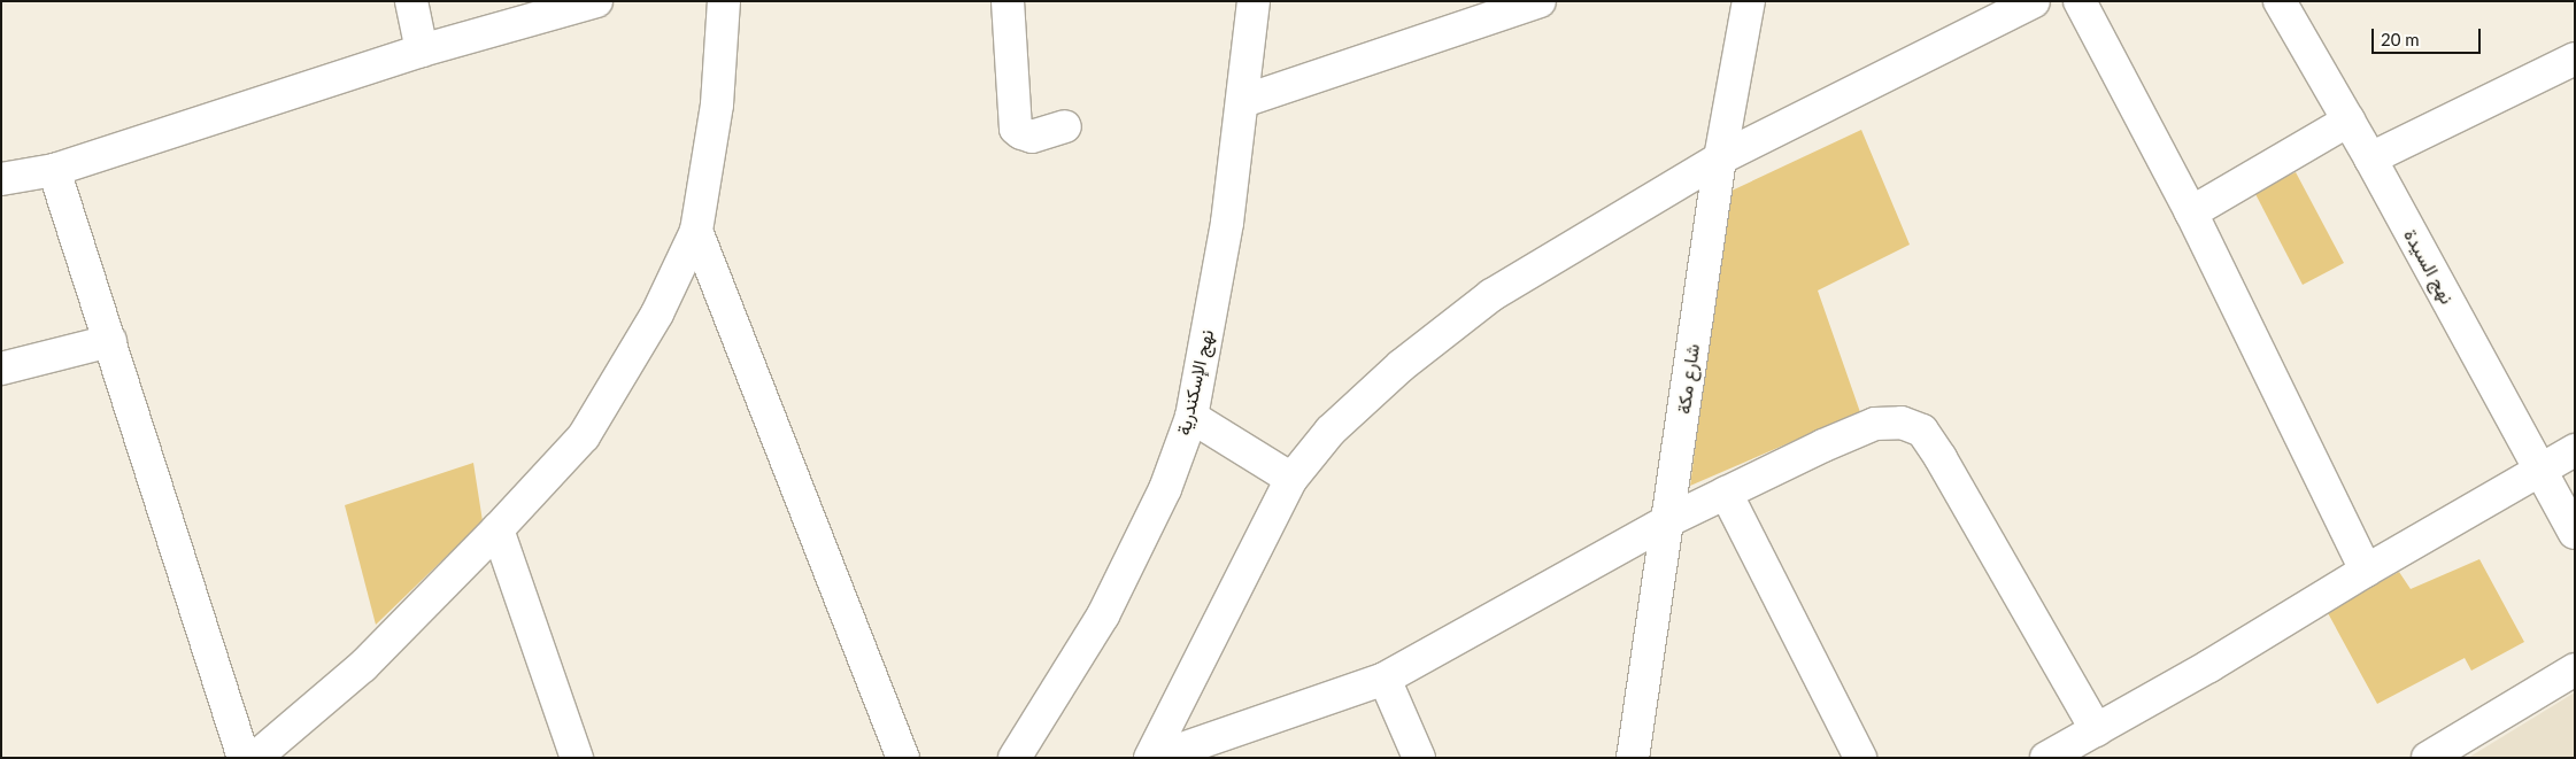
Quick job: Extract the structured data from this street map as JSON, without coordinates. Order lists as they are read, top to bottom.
{
  "streets": {
    "street": ["نهج السيدة", "شارع مكة", "نهج الإسكندرية"]
  },
  "scale_bar": "20 m"
}
